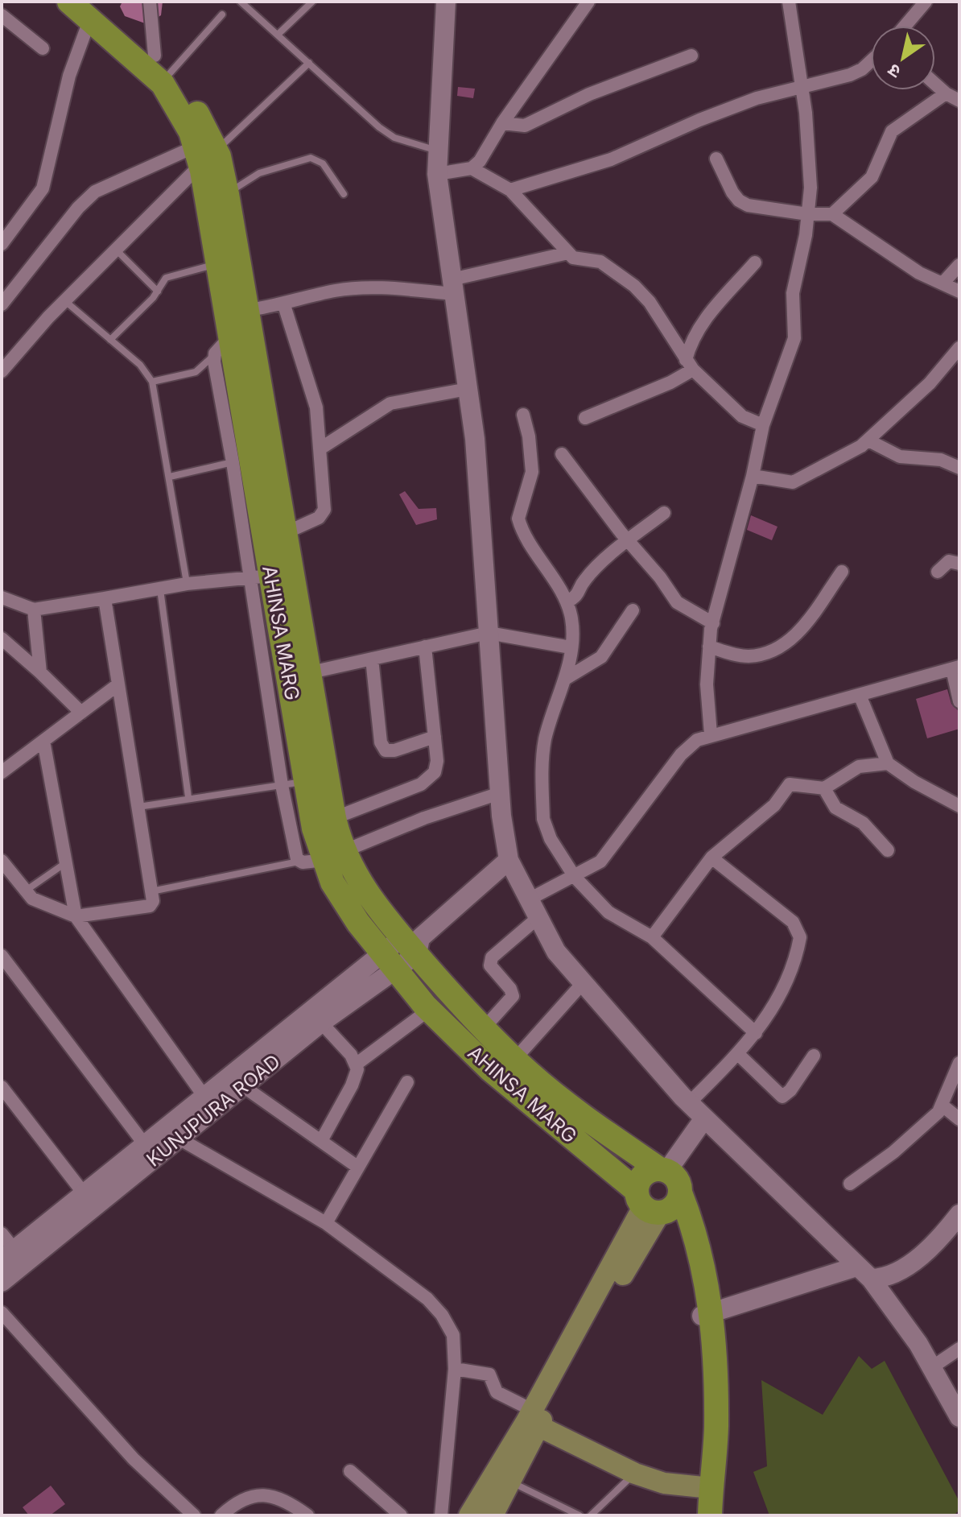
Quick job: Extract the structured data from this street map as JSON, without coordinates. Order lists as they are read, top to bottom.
{
  "streets": {
    "highway": ["AHINSA MARG"],
    "street": ["KUNJPURA ROAD"]
  },
  "crossings": [
    ["AHINSA MARG", "KUNJPURA ROAD"]
  ],
  "north": "bottom left"
}
